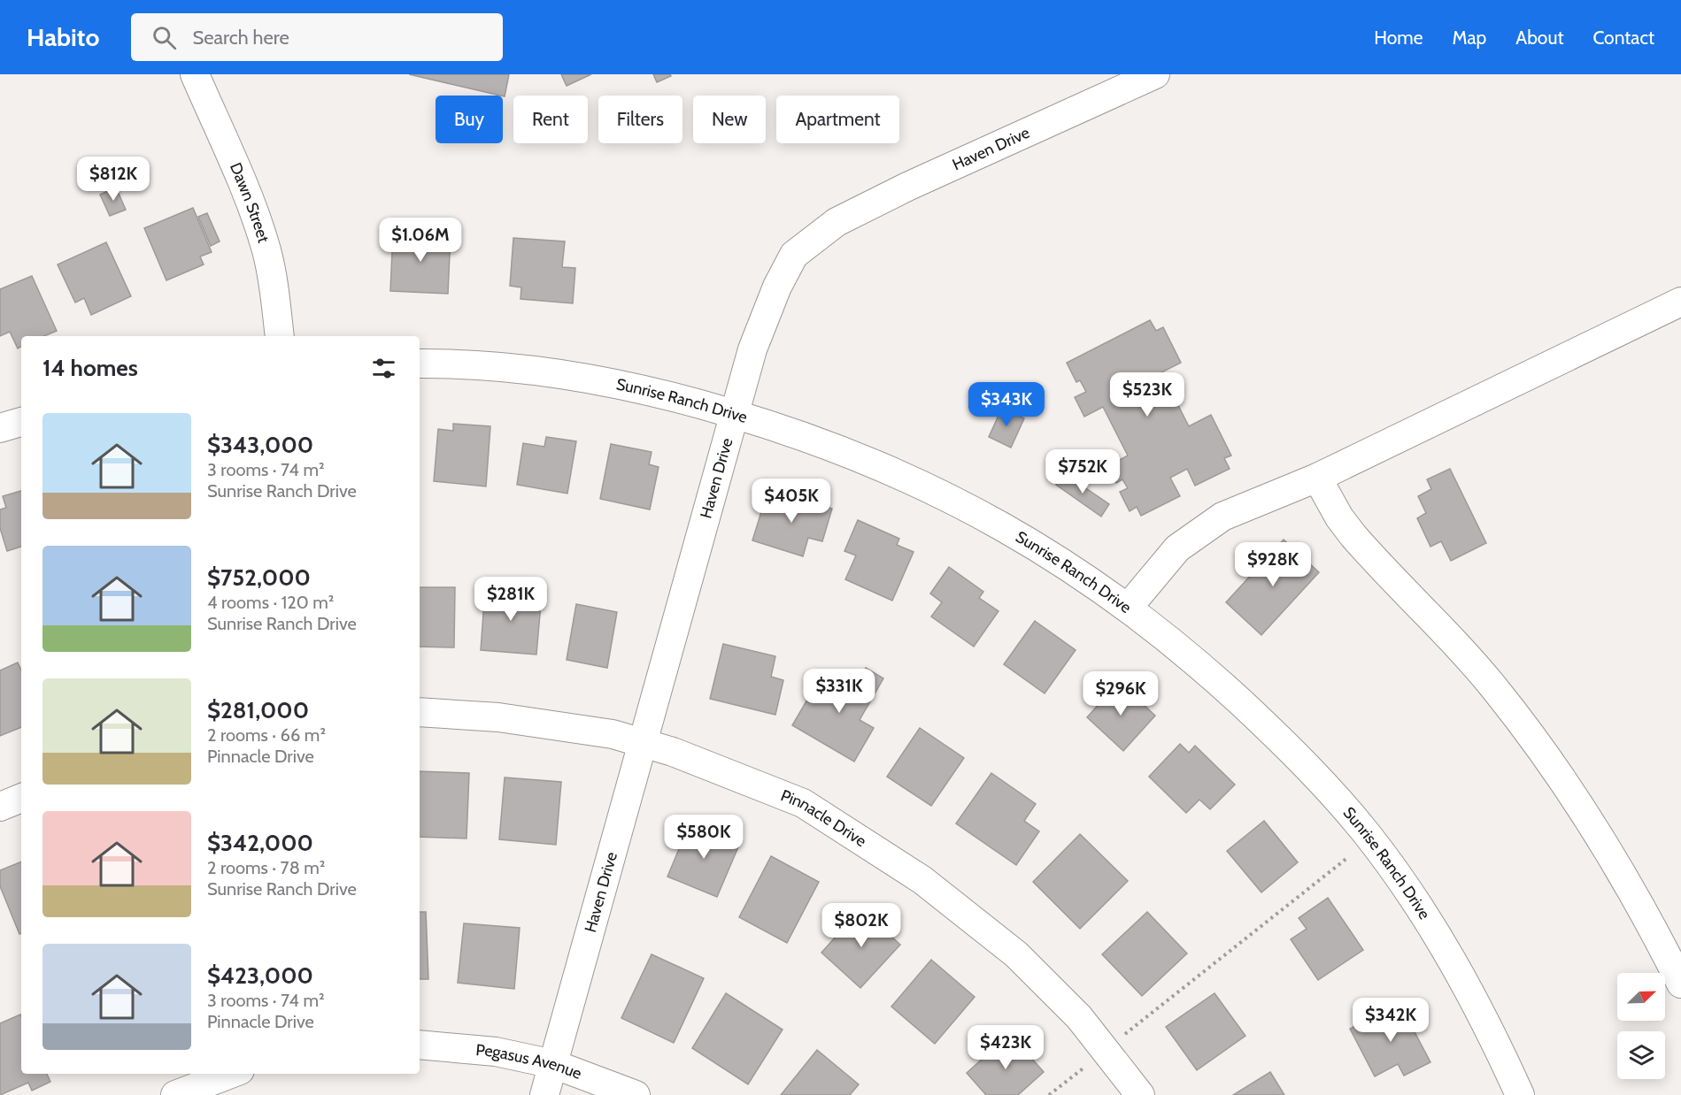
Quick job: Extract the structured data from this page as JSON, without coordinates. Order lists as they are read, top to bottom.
{
  "streets": {
    "street": [
      "Haven Drive",
      "Dawn Street",
      "Sunrise Ranch Drive",
      "Pinnacle Drive",
      "Pegasus Avenue"
    ]
  },
  "crossings": [
    ["Haven Drive", "Sunrise Ranch Drive"],
    ["Haven Drive", "Pinnacle Drive"],
    ["Haven Drive", "Pegasus Avenue"]
  ],
  "north": "top right",
  "page": {
    "header": "Habito",
    "search": "Search here",
    "nav": [
      "Home",
      "Map",
      "About",
      "Contact"
    ],
    "chip": [
      "Buy",
      "Rent",
      "Filters",
      "New",
      "Apartment"
    ],
    "price": [
      "$812K",
      "$1.06M",
      "$523K",
      "$343K",
      "$752K",
      "$405K",
      "$928K",
      "$281K",
      "$331K",
      "$296K",
      "$580K",
      "$802K",
      "$342K",
      "$423K"
    ],
    "heading": "14 homes",
    "list": [
      {
        "name": "$343,000",
        "note": "3 rooms · 74 m² · Sunrise Ranch Drive"
      },
      {
        "name": "$752,000",
        "note": "4 rooms · 120 m² · Sunrise Ranch Drive"
      },
      {
        "name": "$281,000",
        "note": "2 rooms · 66 m² · Pinnacle Drive"
      },
      {
        "name": "$342,000",
        "note": "2 rooms · 78 m² · Sunrise Ranch Drive"
      },
      {
        "name": "$423,000",
        "note": "3 rooms · 74 m² · Pinnacle Drive"
      }
    ]
  }
}
